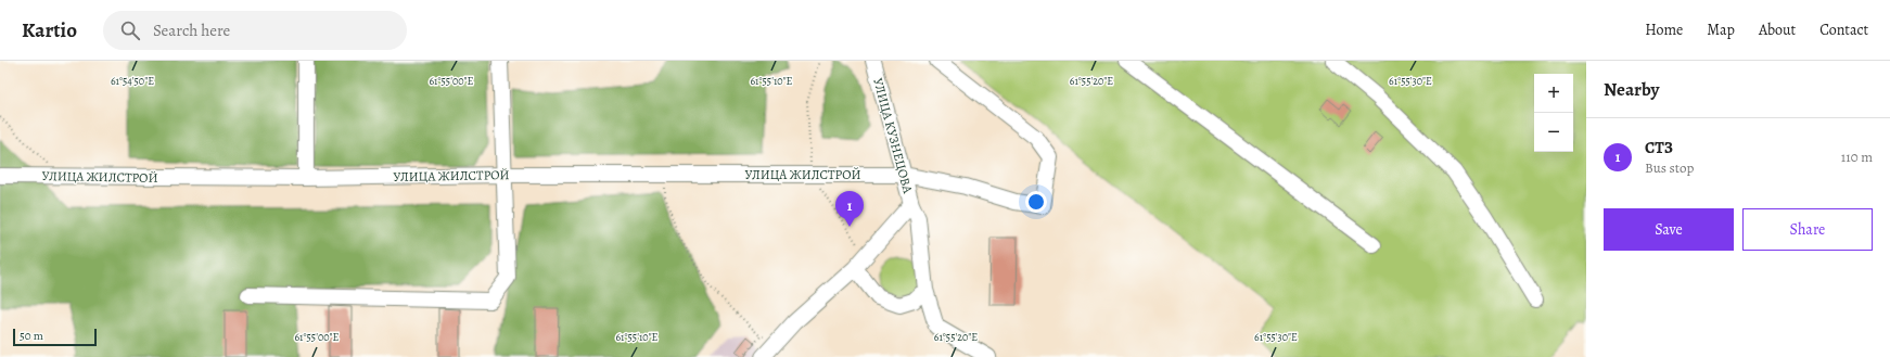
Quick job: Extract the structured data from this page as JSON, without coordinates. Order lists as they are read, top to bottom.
{
  "streets": {
    "street": ["УЛИЦА КУЗНЕЦОВА", "УЛИЦА ЖИЛСТРОЙ"]
  },
  "crossings": [
    ["УЛИЦА КУЗНЕЦОВА", "УЛИЦА ЖИЛСТРОЙ"]
  ],
  "scale_bar": "50 m",
  "page": {
    "header": "Kartio",
    "search": "Search here",
    "nav": [
      "Home",
      "Map",
      "About",
      "Contact"
    ],
    "heading": "Nearby",
    "map_buttons": ["+", "−"],
    "list": [
      {
        "mark": "1",
        "name": "СТЗ",
        "note": "Bus stop",
        "value": "110 m"
      }
    ],
    "pins": "1",
    "buttons": ["Save", "Share"],
    "scale": "50 m"
  },
  "coordinates": [
    "61°54'50\"E",
    "61°55'00\"E",
    "61°55'10\"E",
    "61°55'20\"E",
    "61°55'30\"E"
  ]
}
